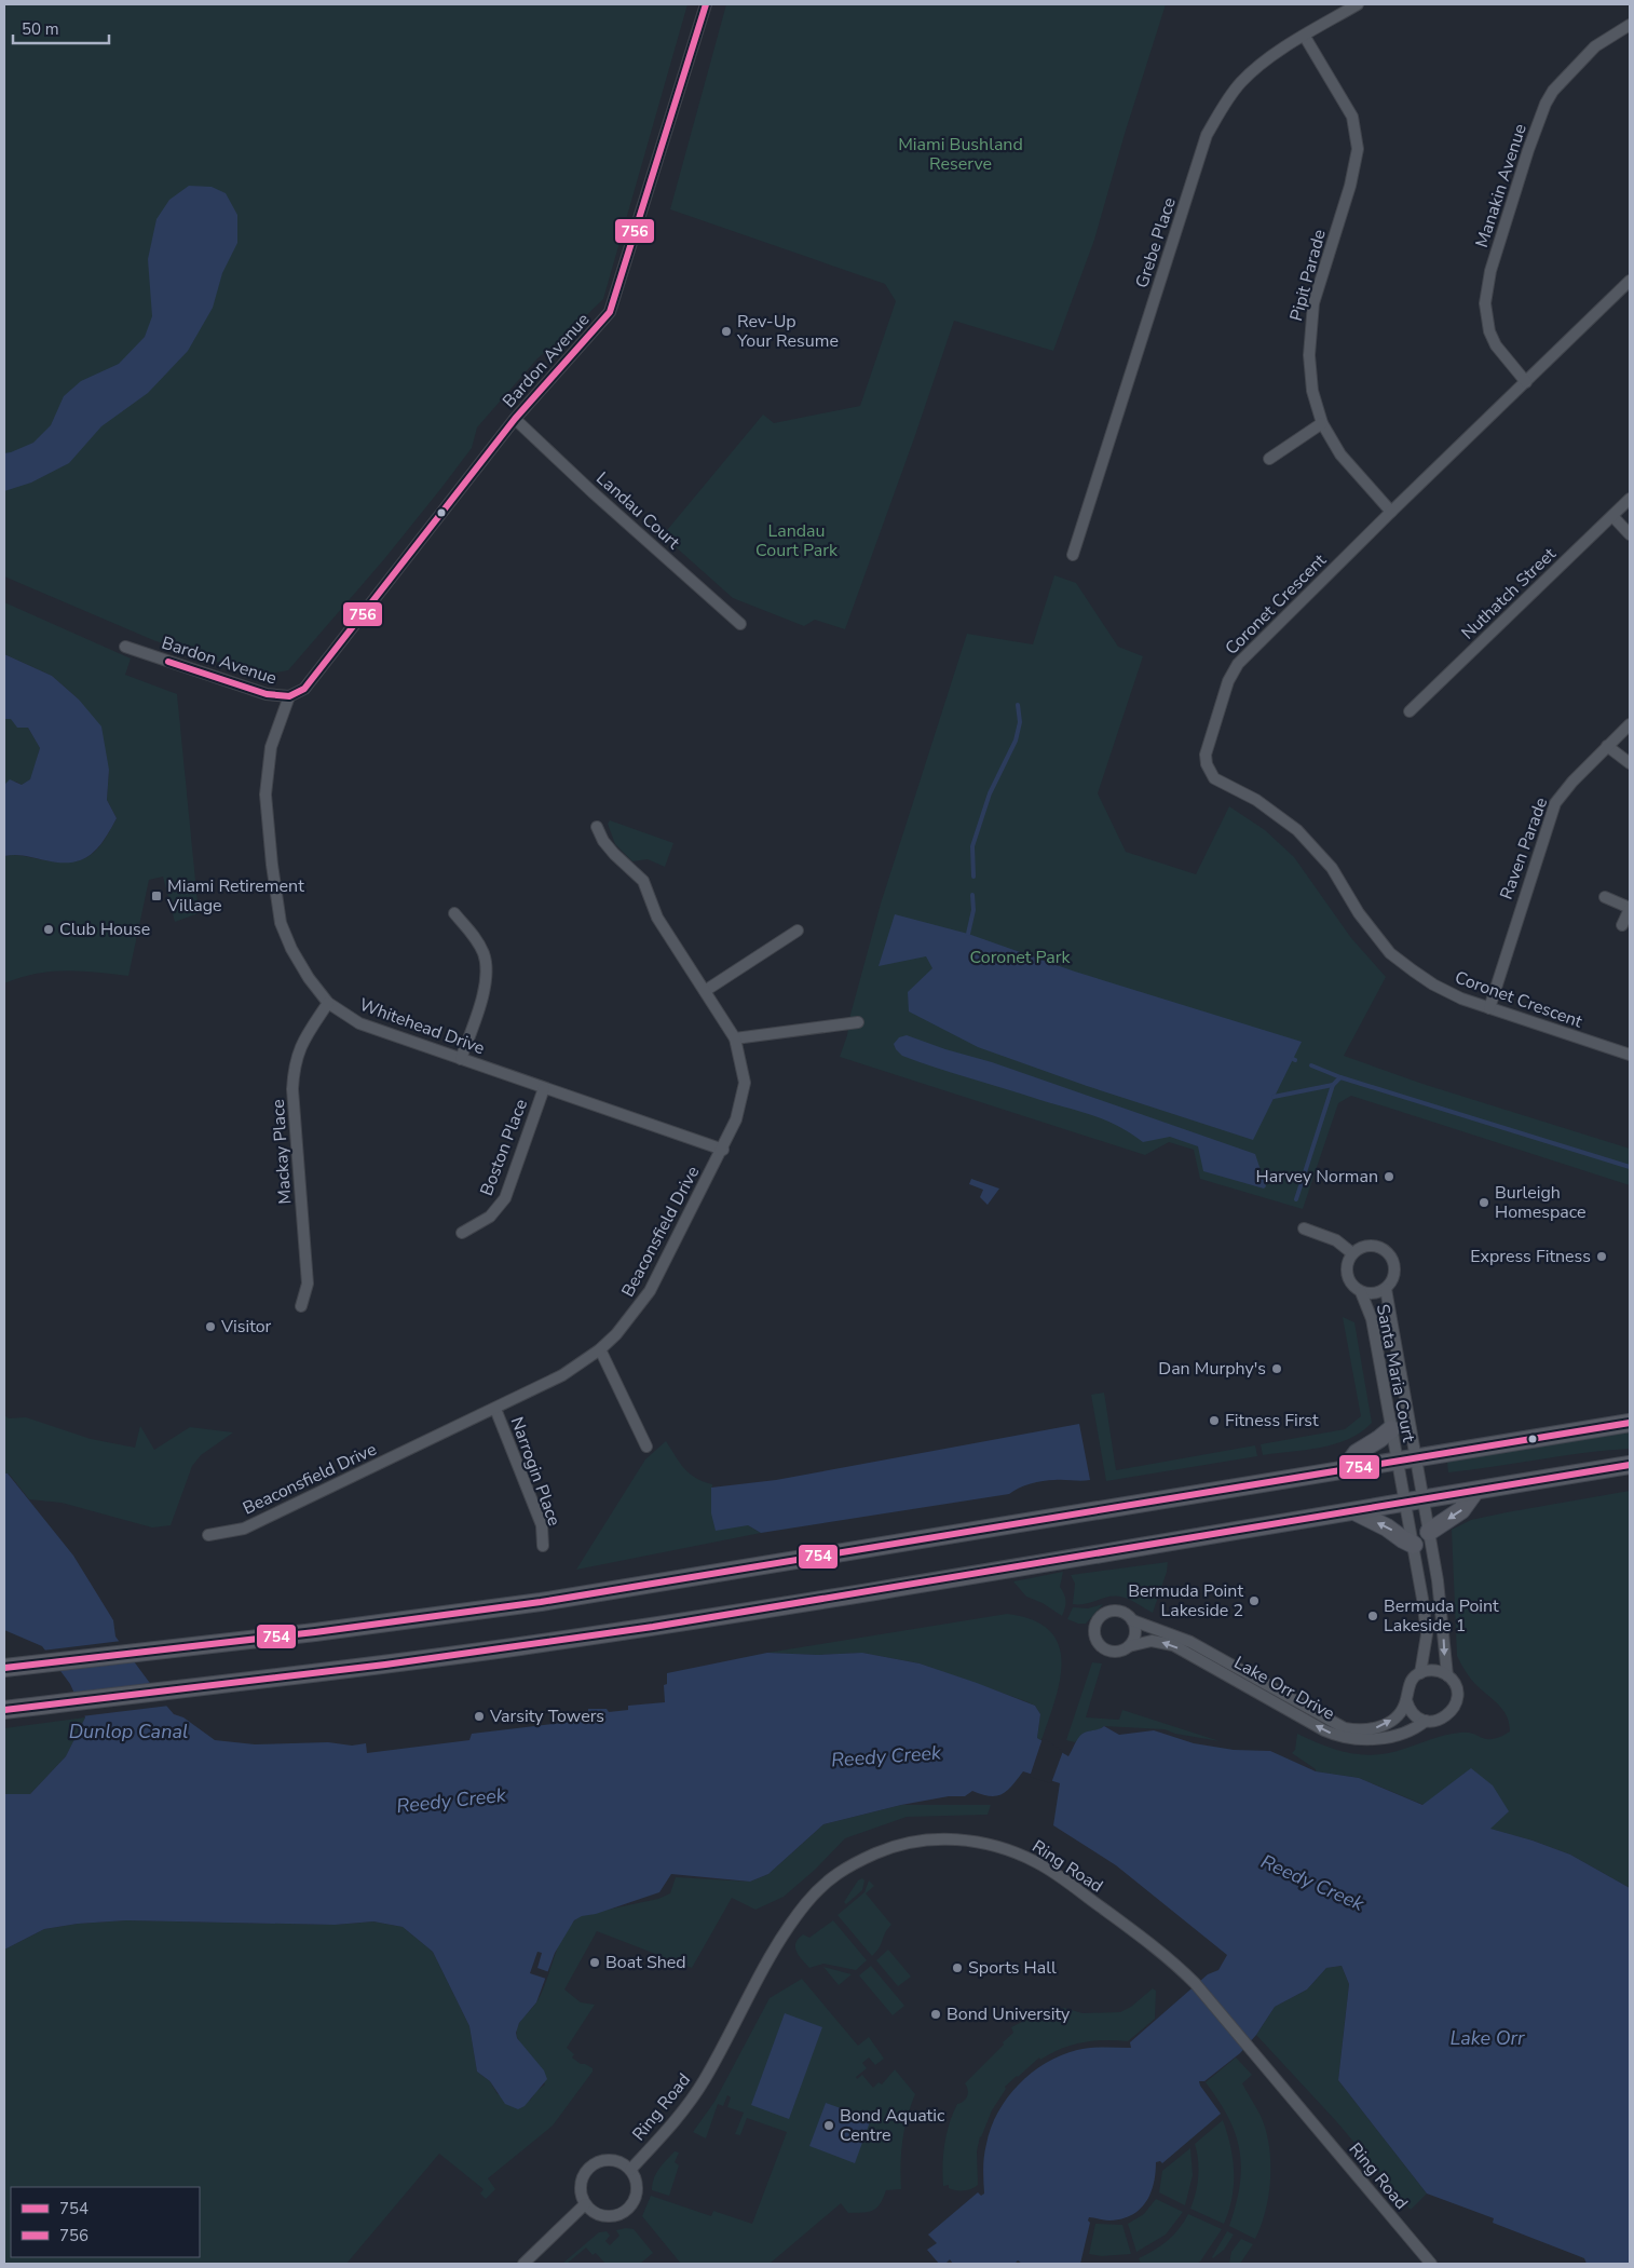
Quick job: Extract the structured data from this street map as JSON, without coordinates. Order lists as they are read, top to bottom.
{
  "streets": {
    "street": [
      "Manakin Avenue",
      "Grebe Place",
      "Pipit Parade",
      "Bardon Avenue",
      "Landau Court",
      "Nuthatch Street",
      "Coronet Crescent",
      "Raven Parade",
      "Whitehead Drive",
      "Boston Place",
      "Mackay Place",
      "Beaconsfield Drive",
      "Santa Maria Court",
      "Narrogin Place",
      "Lake Orr Drive",
      "Ring Road"
    ]
  },
  "crossings": [
    ["Manakin Avenue", "Coronet Crescent"],
    ["Grebe Place", "Pipit Parade"],
    ["Pipit Parade", "Coronet Crescent"],
    ["Bardon Avenue", "Landau Court"],
    ["Bardon Avenue", "Whitehead Drive"],
    ["Coronet Crescent", "Raven Parade"],
    ["Whitehead Drive", "Boston Place"],
    ["Whitehead Drive", "Mackay Place"],
    ["Whitehead Drive", "Beaconsfield Drive"],
    ["Beaconsfield Drive", "Narrogin Place"]
  ],
  "water": ["Dunlop Canal", "Reedy Creek", "Lake Orr"],
  "parks": ["Miami Bushland Reserve", "Landau Court Park", "Coronet Park"],
  "places": {
    "other": [
      "Rev-Up Your Resume",
      "Club House",
      "Harvey Norman",
      "Burleigh Homespace",
      "Express Fitness",
      "Visitor",
      "Dan Murphy's",
      "Fitness First",
      "Bermuda Point Lakeside 2",
      "Bermuda Point Lakeside 1",
      "Varsity Towers",
      "Boat Shed",
      "Sports Hall",
      "Bond University",
      "Bond Aquatic Centre"
    ],
    "transit": ["Miami Retirement Village"]
  },
  "lines": ["transit line 756", "transit line 754"],
  "legend": ["754", "756"],
  "scale_bar": "50 m"
}
